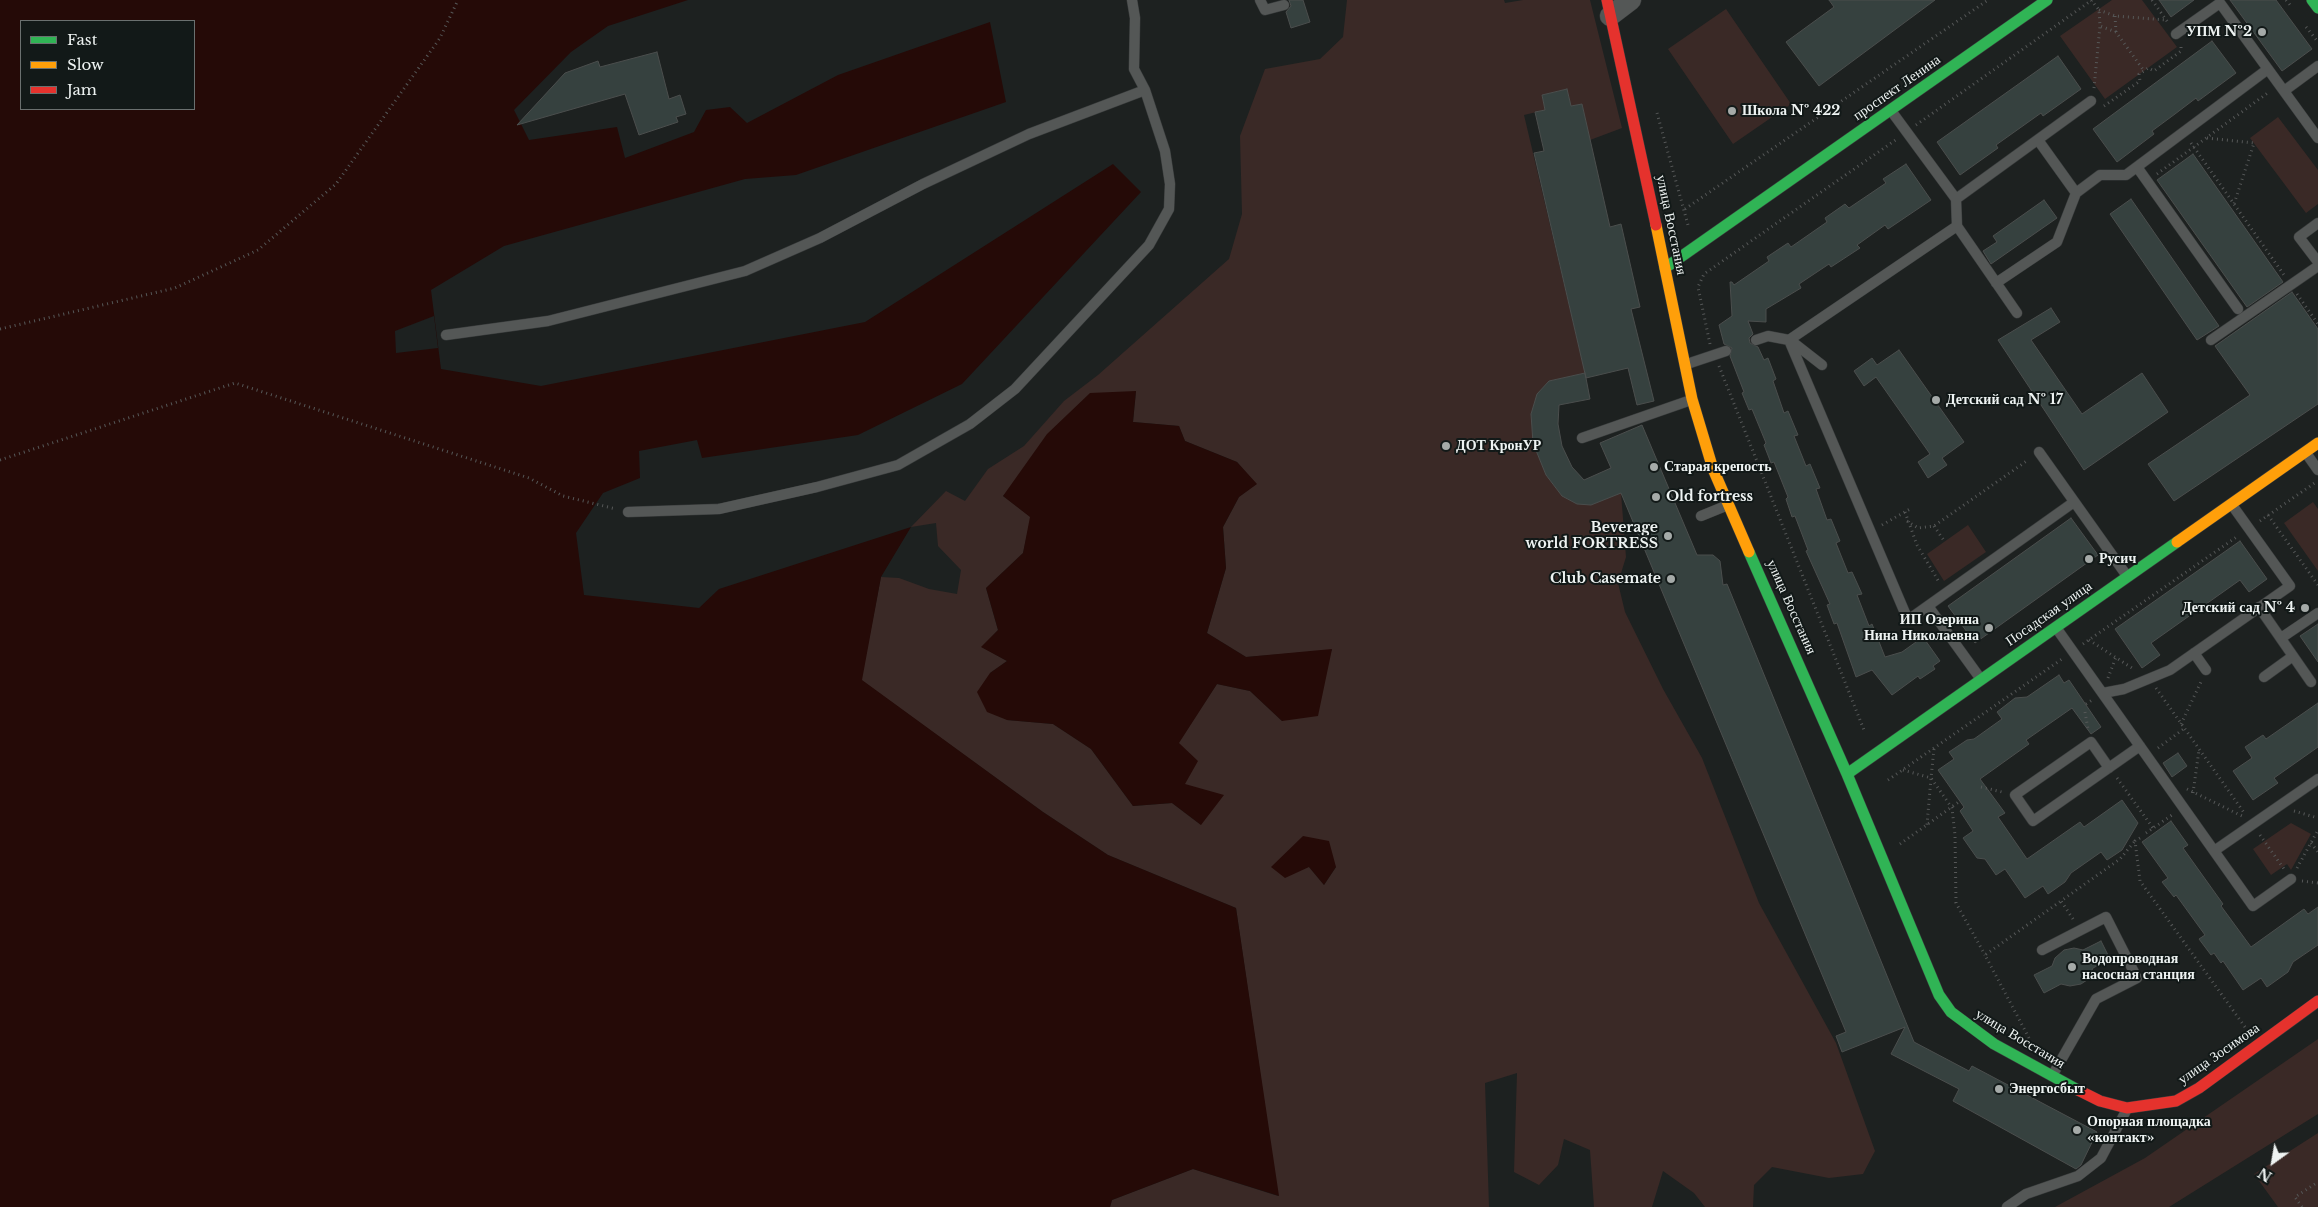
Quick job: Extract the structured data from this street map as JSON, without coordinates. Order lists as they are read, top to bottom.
{
  "streets": {
    "main road": [
      "проспект Ленина",
      "улица Восстания",
      "Посадская улица",
      "улица Зосимова"
    ]
  },
  "crossings": [
    ["проспект Ленина", "улица Восстания"],
    ["улица Восстания", "Посадская улица"],
    ["улица Восстания", "улица Зосимова"]
  ],
  "places": [
    "УПМ №2",
    "Школа № 422",
    "Детский сад № 17",
    "ДОТ КронУР",
    "Старая крепость",
    "Old fortress",
    "Beverage world FORTRESS",
    "Русич",
    "Club Casemate",
    "Детский сад № 4",
    "ИП Озерина Нина Николаевна",
    "Водопроводная насосная станция",
    "Энергосбыт",
    "Опорная площадка «контакт»"
  ],
  "legend": ["Fast", "Slow", "Jam"],
  "north": "bottom left"
}
